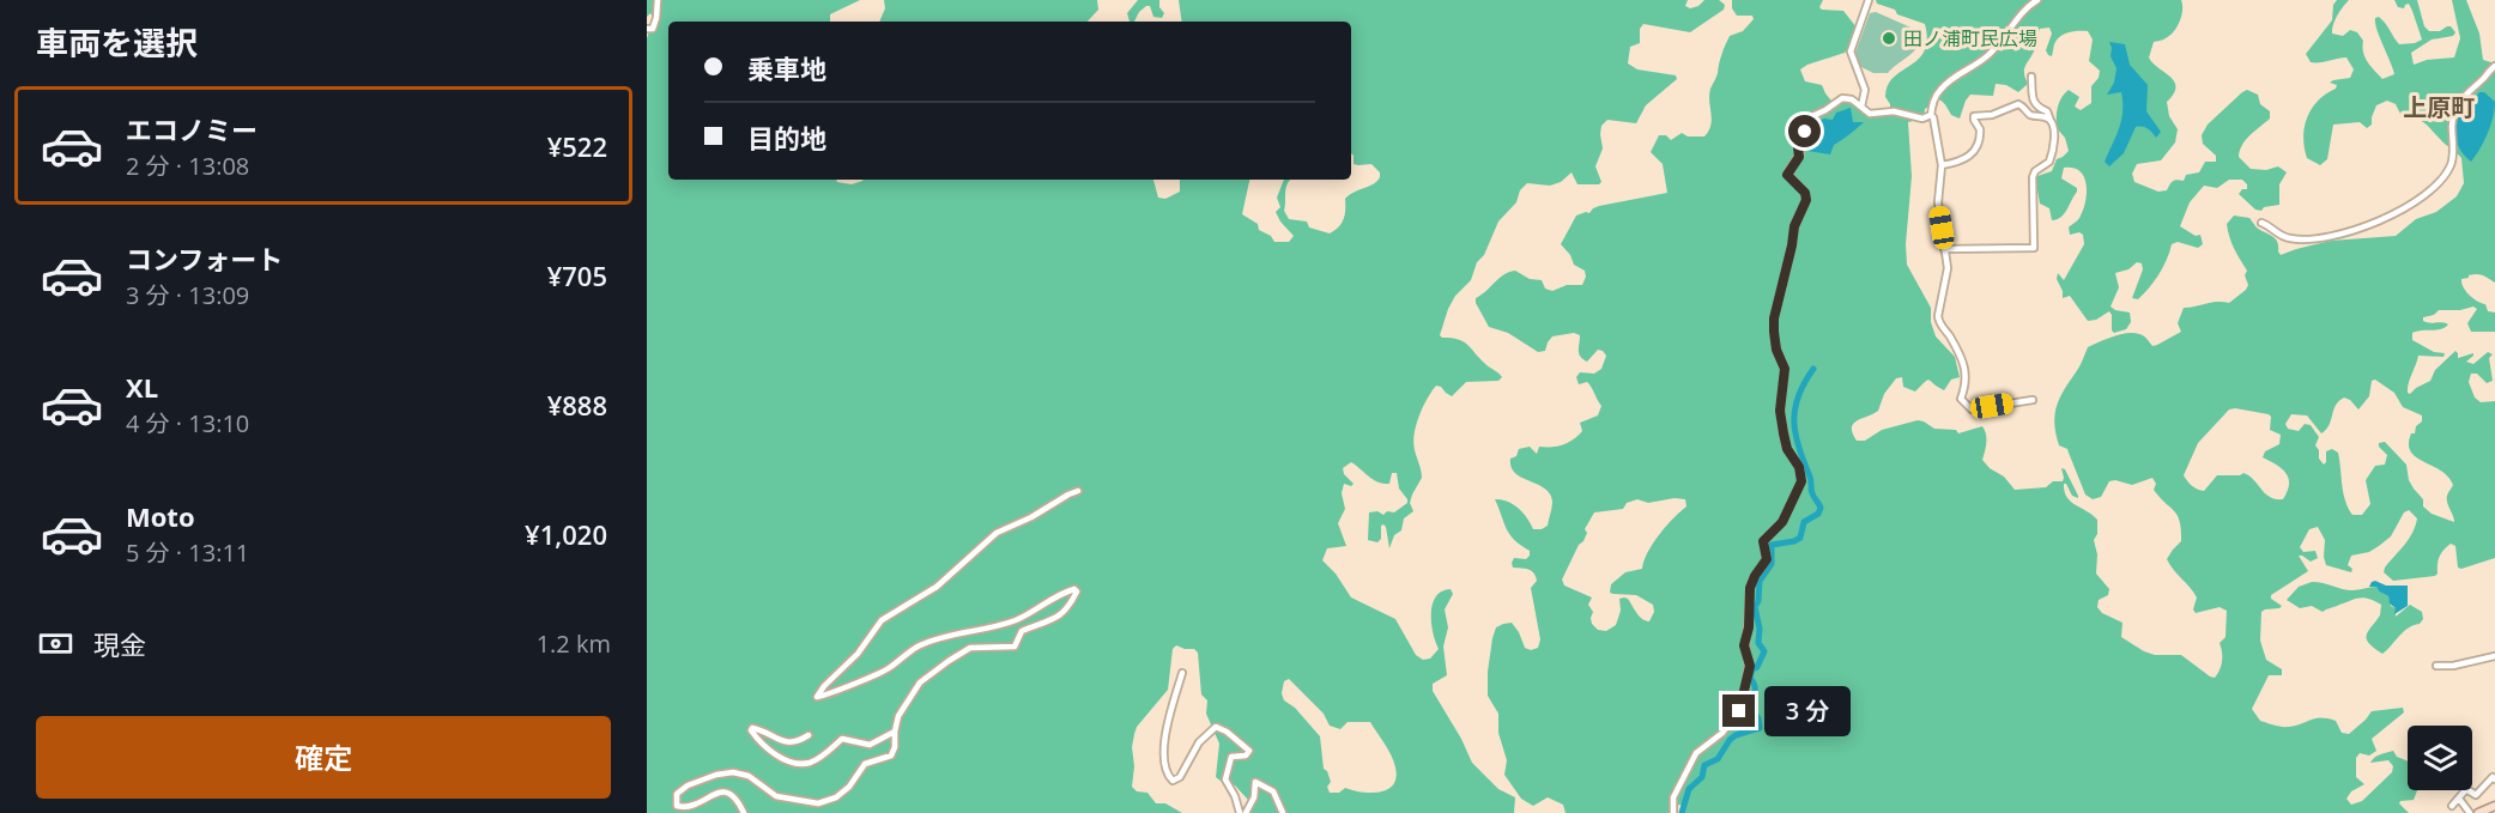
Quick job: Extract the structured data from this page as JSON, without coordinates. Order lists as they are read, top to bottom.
{
  "districts": ["上原町"],
  "places": ["田ノ浦町民広場"],
  "page": {
    "heading": "車両を選択",
    "banner": ["乗車地", "目的地"],
    "list": [
      {
        "name": "エコノミー",
        "note": "2 分 · 13:08",
        "value": "¥522"
      },
      {
        "name": "コンフォート",
        "note": "3 分 · 13:09",
        "value": "¥705"
      },
      {
        "name": "XL",
        "note": "4 分 · 13:10",
        "value": "¥888"
      },
      {
        "name": "Moto",
        "note": "5 分 · 13:11",
        "value": "¥1,020"
      }
    ],
    "pay": ["現金", "1.2 km"],
    "bubble": "3 分",
    "buttons": "確定"
  }
}
